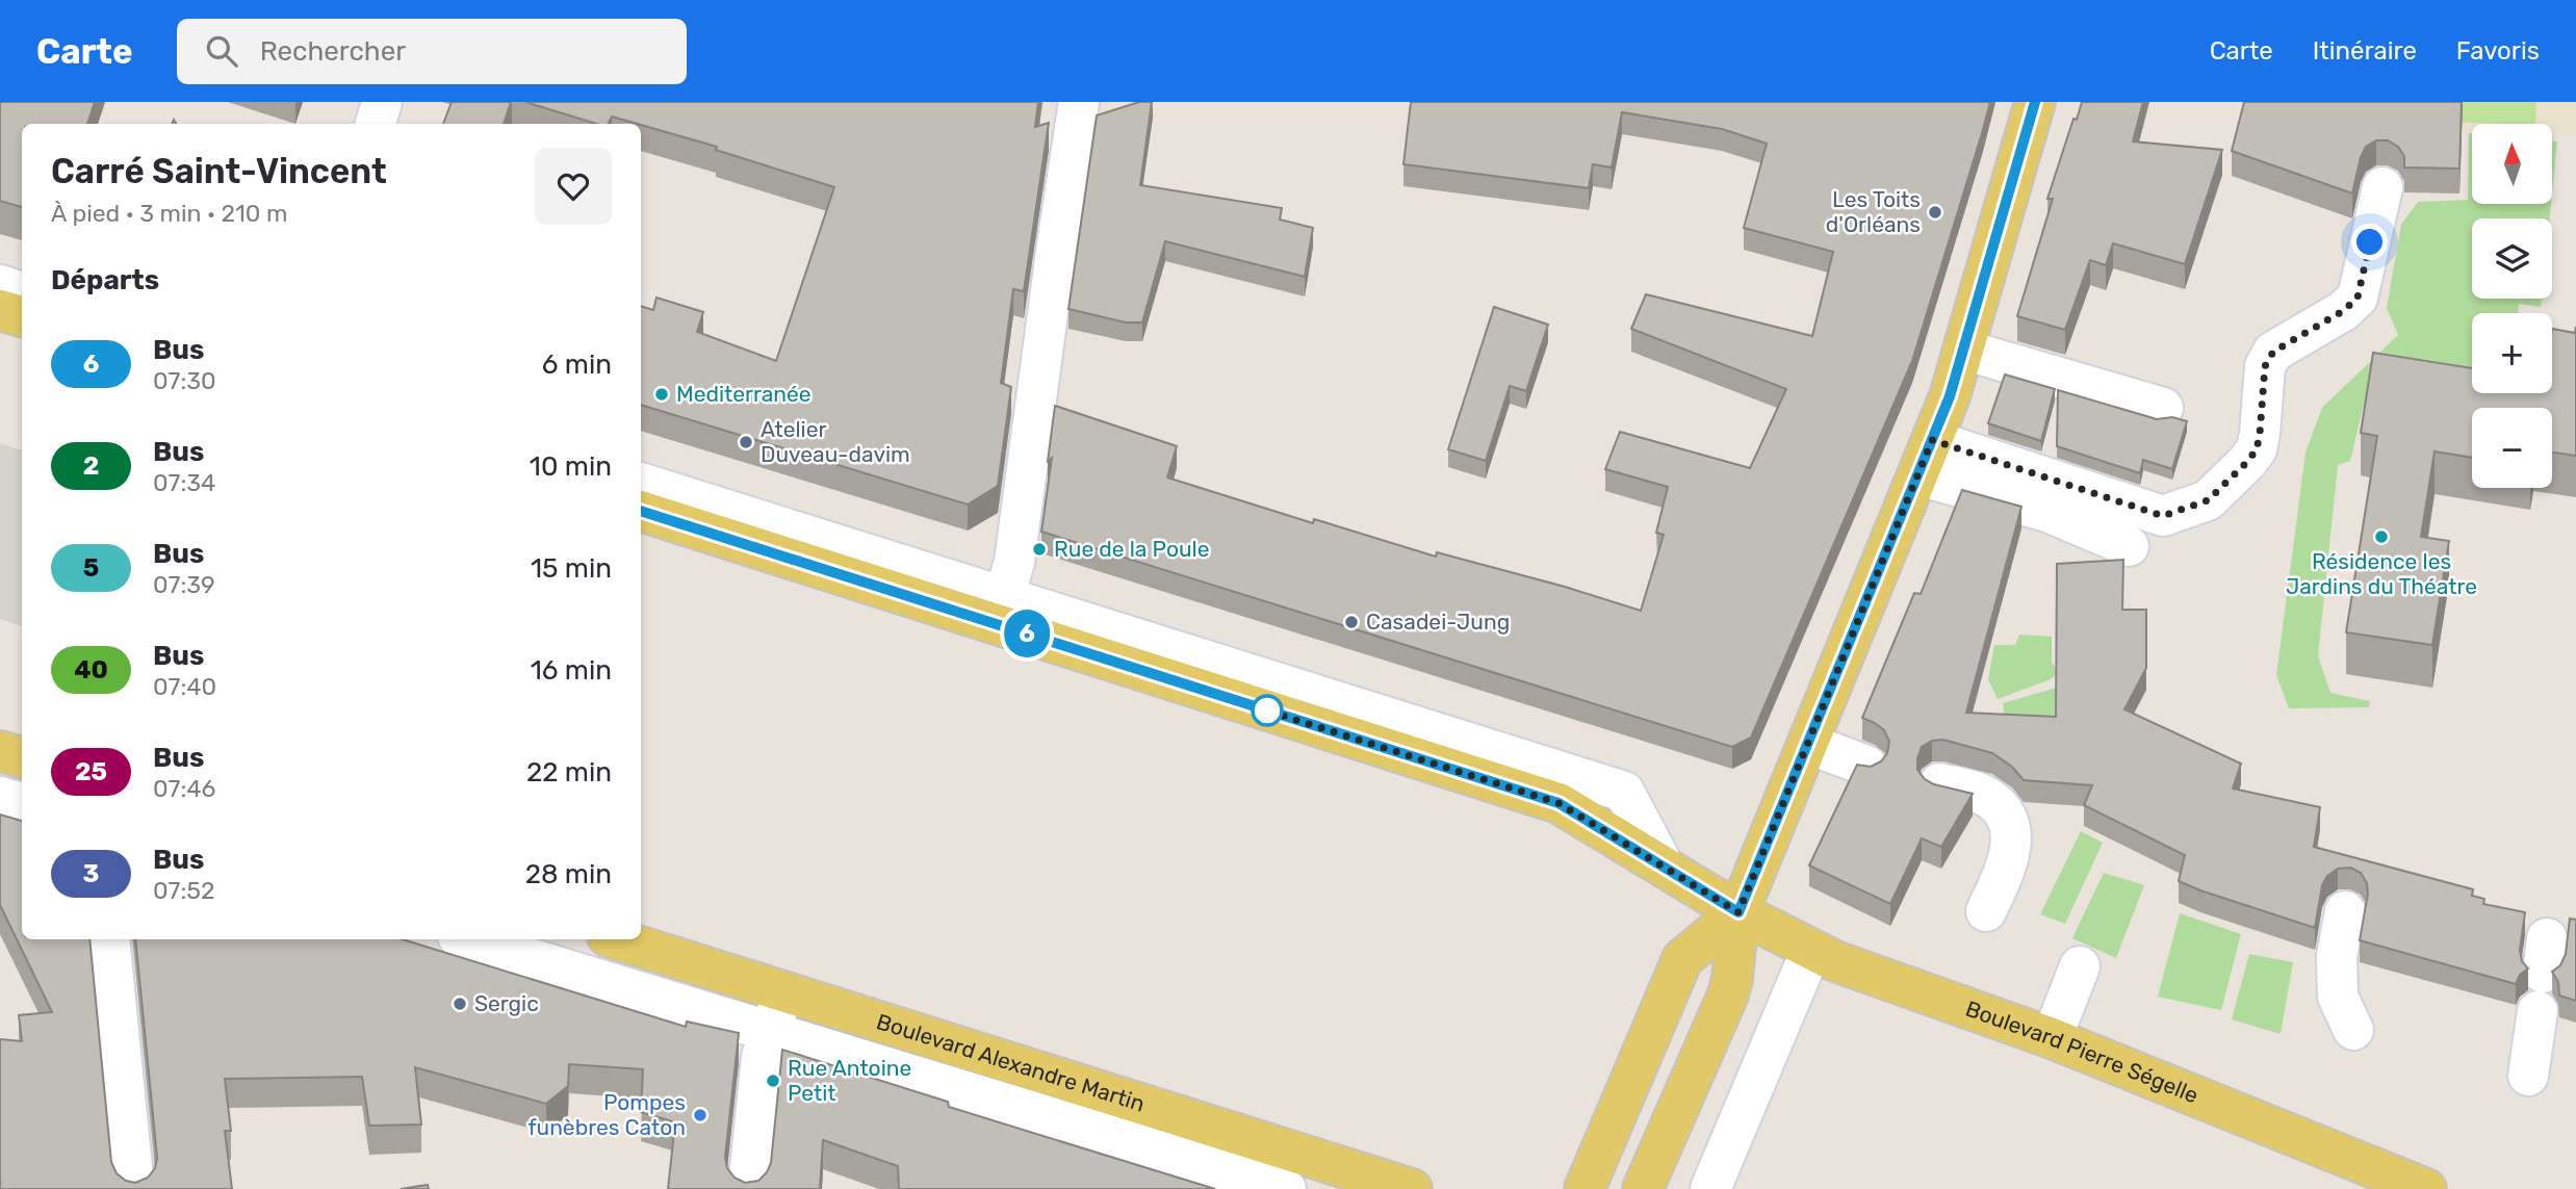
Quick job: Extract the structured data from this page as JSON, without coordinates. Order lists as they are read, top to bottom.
{
  "streets": {
    "main road": ["Boulevard Pierre Ségelle", "Boulevard Alexandre Martin"]
  },
  "places": [
    "Les Toits d'Orléans",
    "Mediterranée",
    "Atelier Duveau-davim",
    "Résidence les Jardins du Théatre",
    "Rue de la Poule",
    "Casadei-Jung",
    "Sergic",
    "Rue Antoine Petit",
    "Pompes funèbres Caton"
  ],
  "lines": ["bus line 6"],
  "north": "top",
  "page": {
    "header": "Carte",
    "search": "Rechercher",
    "nav": ["Carte", "Itinéraire", "Favoris"],
    "on_map": "6",
    "map_buttons": ["+", "−"],
    "heading": [
      ["Carré Saint-Vincent", "À pied · 3 min · 210 m"],
      "Départs"
    ],
    "list": [
      {
        "mark": "6",
        "name": "Bus",
        "note": "07:30",
        "value": "6 min"
      },
      {
        "mark": "2",
        "name": "Bus",
        "note": "07:34",
        "value": "10 min"
      },
      {
        "mark": "5",
        "name": "Bus",
        "note": "07:39",
        "value": "15 min"
      },
      {
        "mark": "40",
        "name": "Bus",
        "note": "07:40",
        "value": "16 min"
      },
      {
        "mark": "25",
        "name": "Bus",
        "note": "07:46",
        "value": "22 min"
      },
      {
        "mark": "3",
        "name": "Bus",
        "note": "07:52",
        "value": "28 min"
      }
    ]
  }
}
